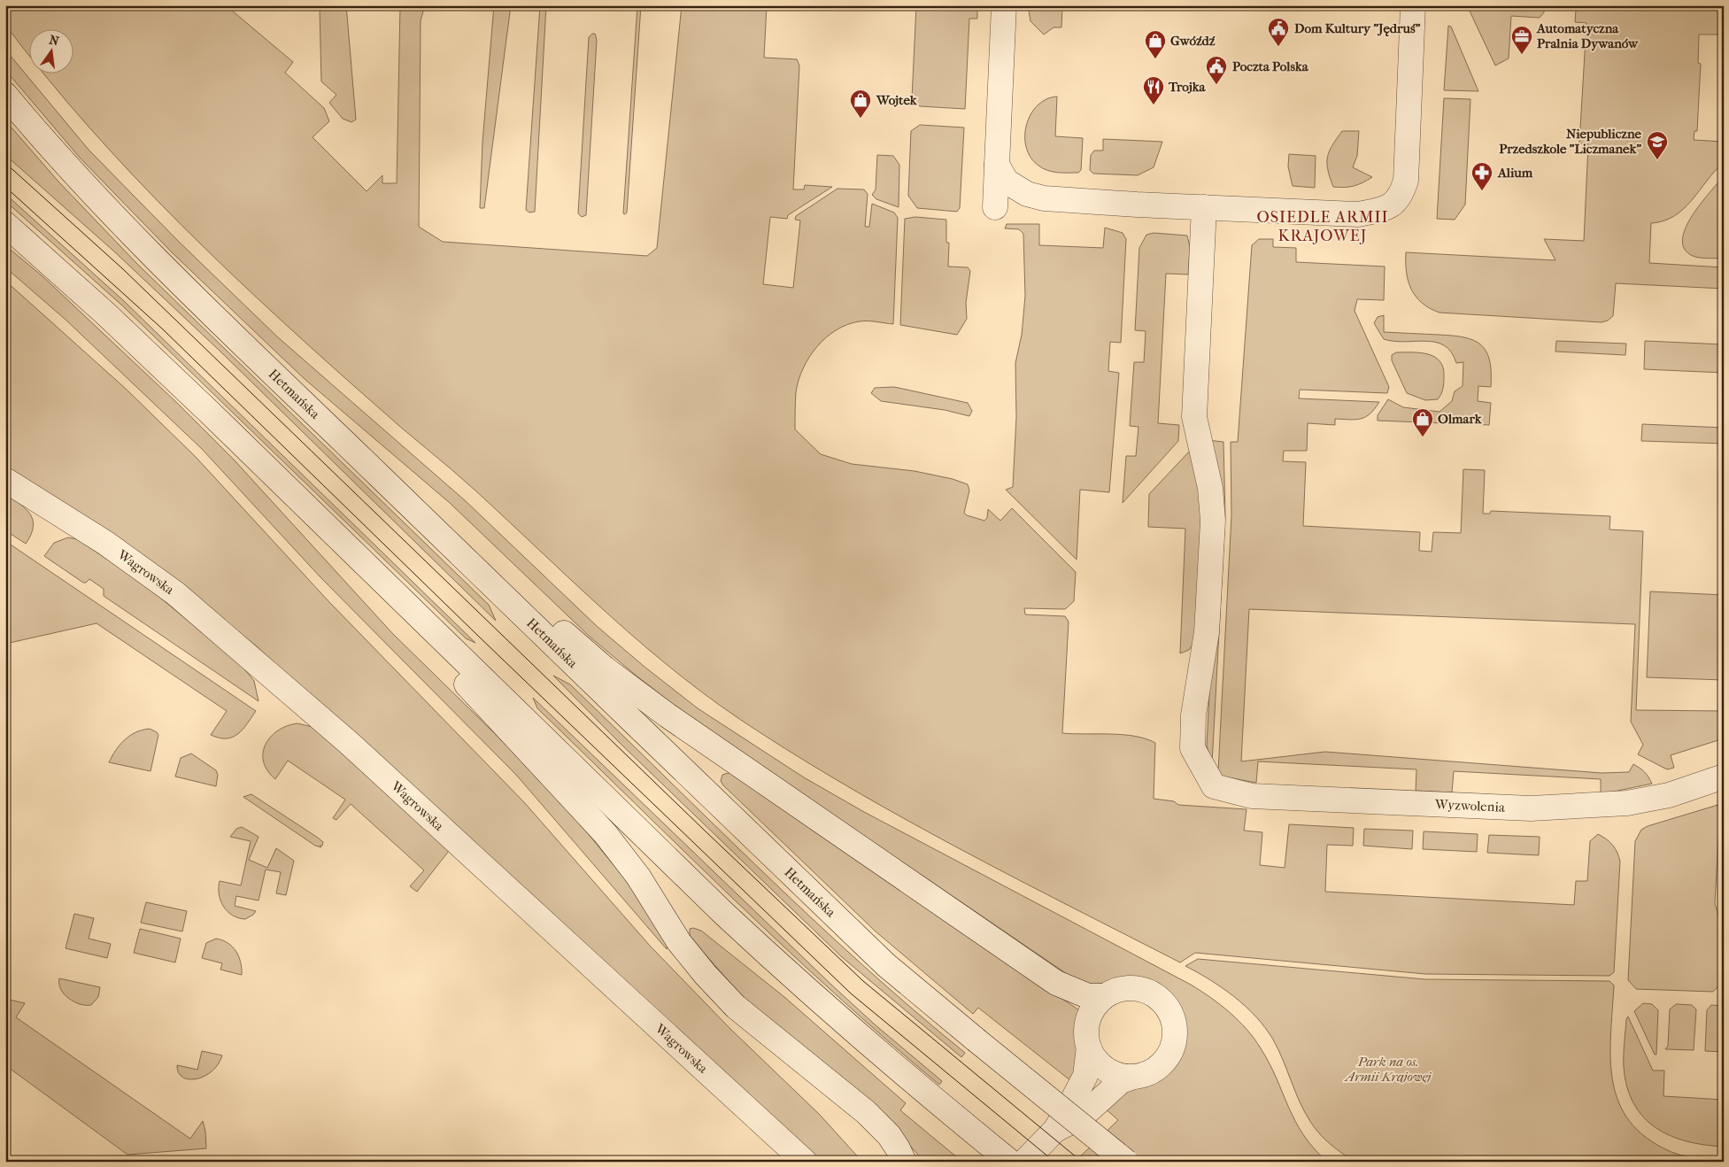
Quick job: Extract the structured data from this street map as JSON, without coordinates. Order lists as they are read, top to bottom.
{
  "streets": {
    "street": ["Hetmańska", "Wagrowska", "Wyzwolenia"]
  },
  "districts": ["OSIEDLE ARMII KRAJOWEJ"],
  "parks": ["Park na os. Armii Krajowej"],
  "places": {
    "public building": ["Dom Kultury \"Jędruś\"", "Poczta Polska"],
    "office": ["Automatyczna Pralnia Dywanów"],
    "shop": ["Gwóźdź", "Wojtek", "Olmark"],
    "restaurant": ["Trojka"],
    "school or university": ["Niepubliczne Przedszkole \"Liczmanek\""],
    "pharmacy": ["Alium"]
  },
  "north": "top"
}
